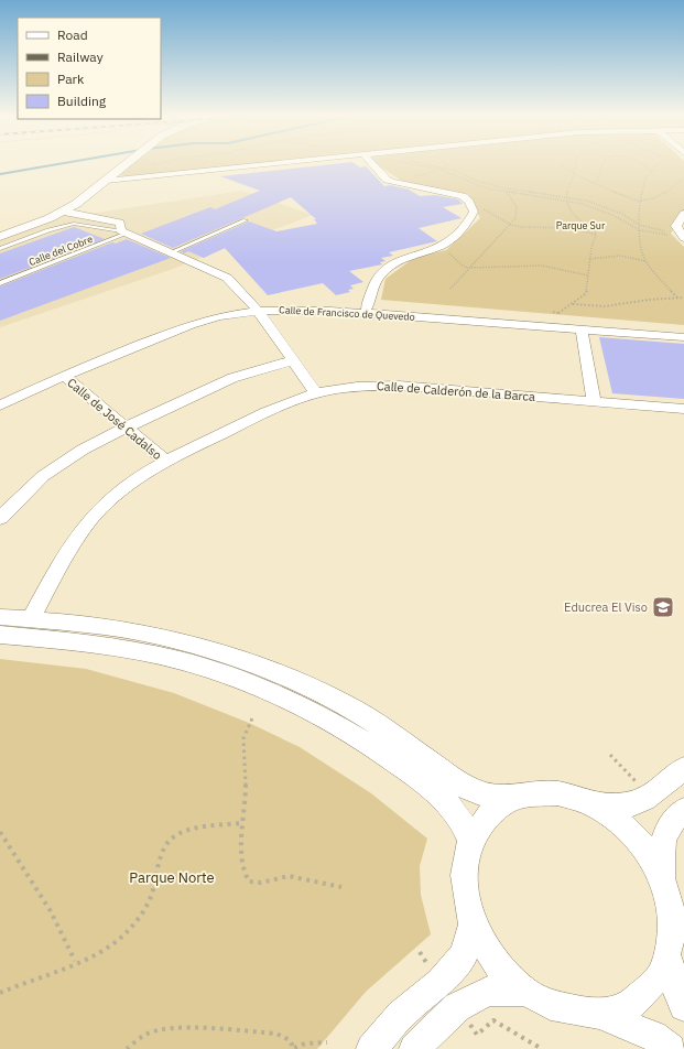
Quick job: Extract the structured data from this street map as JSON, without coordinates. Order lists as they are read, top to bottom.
{
  "streets": {
    "street": ["Calle de Francisco de Quevedo", "Calle de Calderón de la Barca", "Calle de José Cadalso"],
    "lane": ["Calle del Cobre"]
  },
  "crossings": [
    ["Calle de Francisco de Quevedo", "Calle de José Cadalso"],
    ["Calle de Calderón de la Barca", "Calle de José Cadalso"]
  ],
  "parks": ["Parque Sur", "Parque Norte"],
  "places": {
    "school or university": ["Educrea El Viso"]
  },
  "legend": [
    "Road",
    "Railway",
    "Park",
    "Building"
  ]
}
